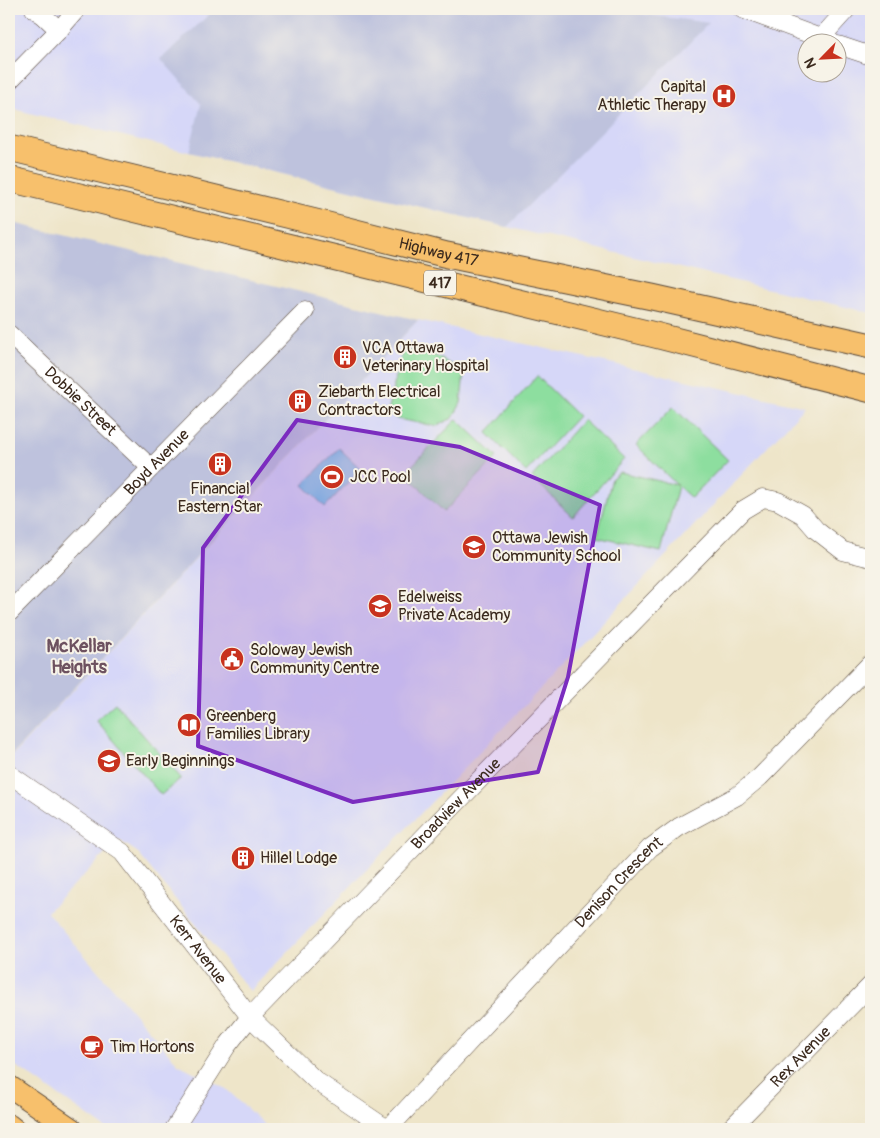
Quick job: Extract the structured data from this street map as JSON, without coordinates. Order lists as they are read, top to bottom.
{
  "streets": {
    "highway": ["Highway 417", "417"],
    "street": [
      "Dobbie Street",
      "Boyd Avenue",
      "Broadview Avenue",
      "Denison Crescent",
      "Kerr Avenue",
      "Rex Avenue"
    ]
  },
  "crossings": [
    ["Dobbie Street", "Boyd Avenue"],
    ["Broadview Avenue", "Kerr Avenue"],
    ["Denison Crescent", "Kerr Avenue"]
  ],
  "districts": ["McKellar Heights"],
  "places": {
    "hospital": ["Capital Athletic Therapy"],
    "building": [
      "VCA Ottawa Veterinary Hospital",
      "Ziebarth Electrical Contractors",
      "Financial Eastern Star",
      "Hillel Lodge"
    ],
    "sports": ["JCC Pool"],
    "school or university": ["Ottawa Jewish Community School", "Edelweiss Private Academy", "Early Beginnings"],
    "public building": ["Soloway Jewish Community Centre"],
    "library": ["Greenberg Families Library"],
    "cafe": ["Tim Hortons"]
  },
  "north": "bottom left"
}
